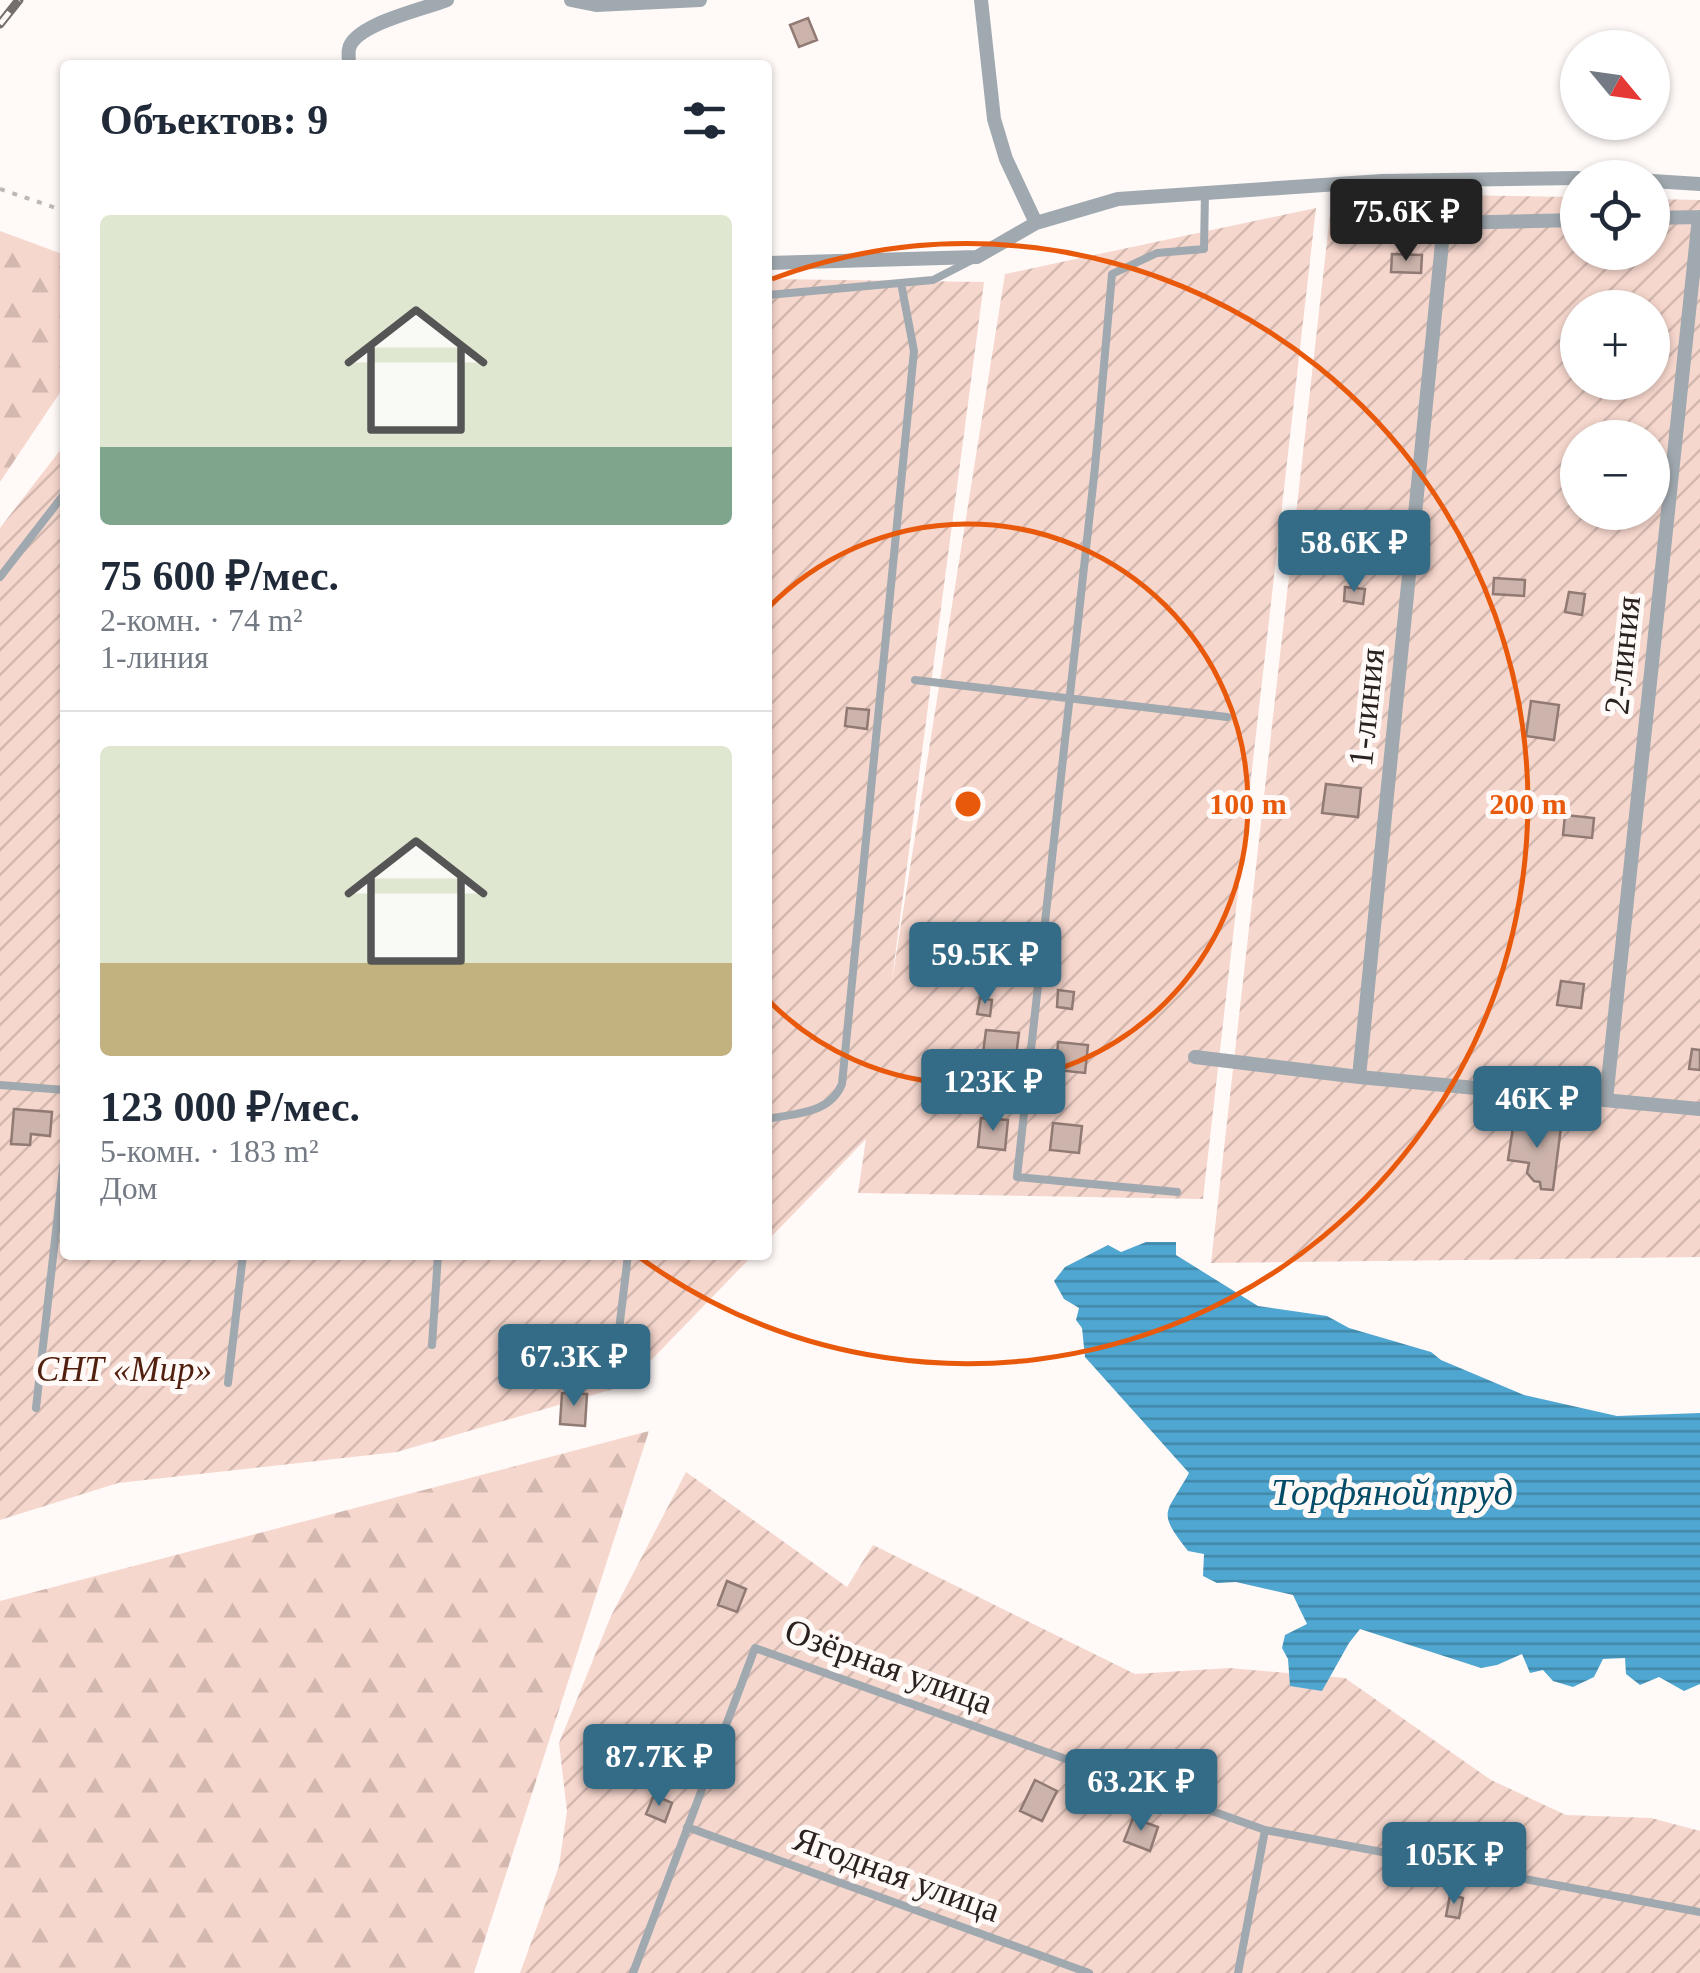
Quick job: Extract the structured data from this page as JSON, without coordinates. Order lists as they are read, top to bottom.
{
  "streets": {
    "street": ["2-линия", "1-линия"],
    "lane": ["Озёрная улица", "Ягодная улица"]
  },
  "crossings": [
    ["Озёрная улица", "Ягодная улица"]
  ],
  "water": ["Торфяной пруд"],
  "parks": ["СНТ «Мир»"],
  "north": "bottom right",
  "page": {
    "map_buttons": ["+", "−"],
    "heading": "Объектов: 9",
    "price": [
      "75.6K ₽",
      "58.6K ₽",
      "59.5K ₽",
      "123K ₽",
      "46K ₽",
      "67.3K ₽",
      "87.7K ₽",
      "63.2K ₽",
      "105K ₽"
    ],
    "list": [
      {
        "name": "75 600 ₽/мес.",
        "note": "2-комн. · 74 m² · 1-линия"
      },
      {
        "name": "123 000 ₽/мес.",
        "note": "5-комн. · 183 m² · Дом"
      }
    ]
  },
  "rings": ["100 m", "200 m"]
}
